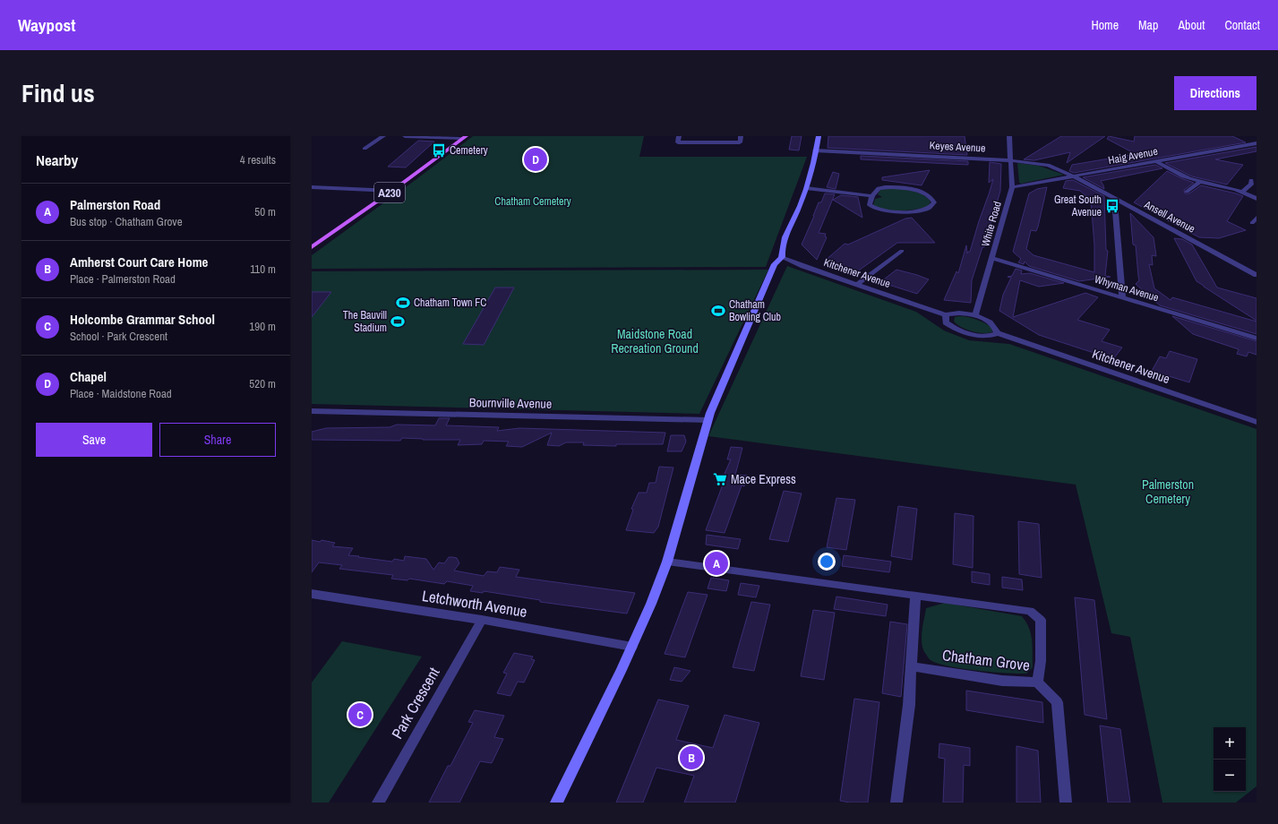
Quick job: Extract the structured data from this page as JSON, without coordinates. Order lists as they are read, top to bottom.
{
  "streets": {
    "main road": ["A230"],
    "street": [
      "Keyes Avenue",
      "Haig Avenue",
      "Ansell Avenue",
      "White Road",
      "Kitchener Avenue",
      "Whyman Avenue",
      "Bournville Avenue",
      "Letchworth Avenue",
      "Chatham Grove",
      "Park Crescent"
    ]
  },
  "crossings": [
    ["Keyes Avenue", "Haig Avenue"],
    ["Keyes Avenue", "Ansell Avenue"],
    ["Keyes Avenue", "White Road"],
    ["Haig Avenue", "Ansell Avenue"],
    ["Haig Avenue", "White Road"],
    ["White Road", "Kitchener Avenue"],
    ["White Road", "Whyman Avenue"],
    ["Letchworth Avenue", "Park Crescent"]
  ],
  "parks": ["Chatham Cemetery", "Maidstone Road Recreation Ground", "Palmerston Cemetery"],
  "places": {
    "bus stop": ["Cemetery", "Great South Avenue"],
    "sports": ["Chatham Town FC", "Chatham Bowling Club", "The Bauvill Stadium"],
    "supermarket": ["Mace Express"]
  },
  "page": {
    "header": "Waypost",
    "nav": [
      "Home",
      "Map",
      "About",
      "Contact"
    ],
    "title": "Find us",
    "buttons": [
      "Directions",
      ["Save", "Share"]
    ],
    "heading": ["Nearby", "4 results"],
    "pins": [
      "D",
      "A",
      "C",
      "B"
    ],
    "list": [
      {
        "mark": "A",
        "name": "Palmerston Road",
        "note": "Bus stop · Chatham Grove",
        "value": "50 m"
      },
      {
        "mark": "B",
        "name": "Amherst Court Care Home",
        "note": "Place · Palmerston Road",
        "value": "110 m"
      },
      {
        "mark": "C",
        "name": "Holcombe Grammar School",
        "note": "School · Park Crescent",
        "value": "190 m"
      },
      {
        "mark": "D",
        "name": "Chapel",
        "note": "Place · Maidstone Road",
        "value": "520 m"
      }
    ],
    "map_buttons": ["+", "−"]
  }
}
